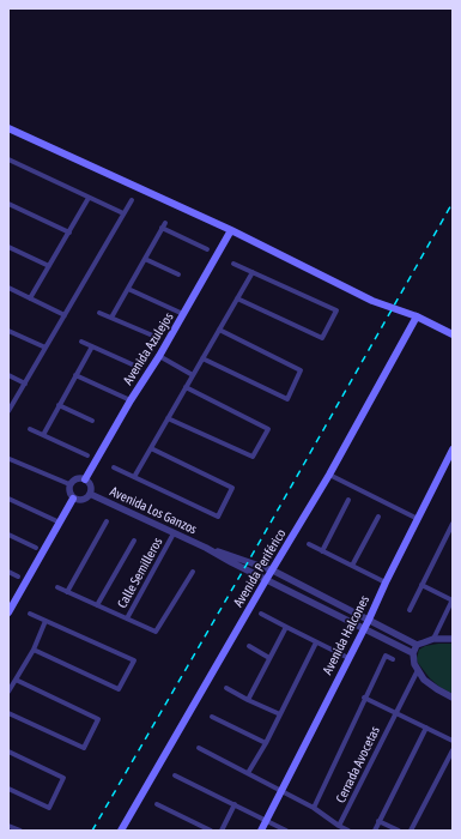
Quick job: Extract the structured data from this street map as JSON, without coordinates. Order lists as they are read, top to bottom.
{
  "streets": {
    "main road": ["Avenida Azulejos", "Avenida Periférico", "Avenida Halcones"],
    "street": ["Avenida Los Ganzos", "Calle Semilleros", "Cerrada Avocetas"]
  },
  "crossings": [
    ["Avenida Azulejos", "Avenida Los Ganzos"],
    ["Avenida Los Ganzos", "Calle Semilleros"],
    ["Avenida Halcones", "Cerrada Avocetas"]
  ]
}
